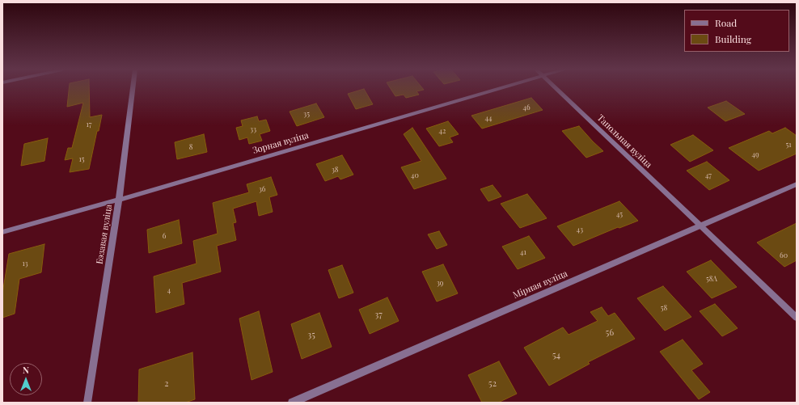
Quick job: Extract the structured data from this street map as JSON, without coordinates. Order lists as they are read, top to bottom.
{
  "streets": {
    "street": [
      "Тапольная вуліца",
      "Зорная вуліца",
      "Бэзавая вуліца",
      "Мірная вуліца"
    ]
  },
  "crossings": [
    ["Тапольная вуліца", "Мірная вуліца"],
    ["Зорная вуліца", "Бэзавая вуліца"]
  ],
  "house_numbers": [
    "46",
    "35",
    "44",
    "17",
    "33",
    "42",
    "51",
    "8",
    "49",
    "15",
    "38",
    "40",
    "47",
    "36",
    "45",
    "43",
    "6",
    "41",
    "60",
    "13",
    "58А",
    "39",
    "4",
    "58",
    "37",
    "56",
    "35",
    "54",
    "2",
    "52"
  ],
  "legend": ["Road", "Building"],
  "north": "top"
}
